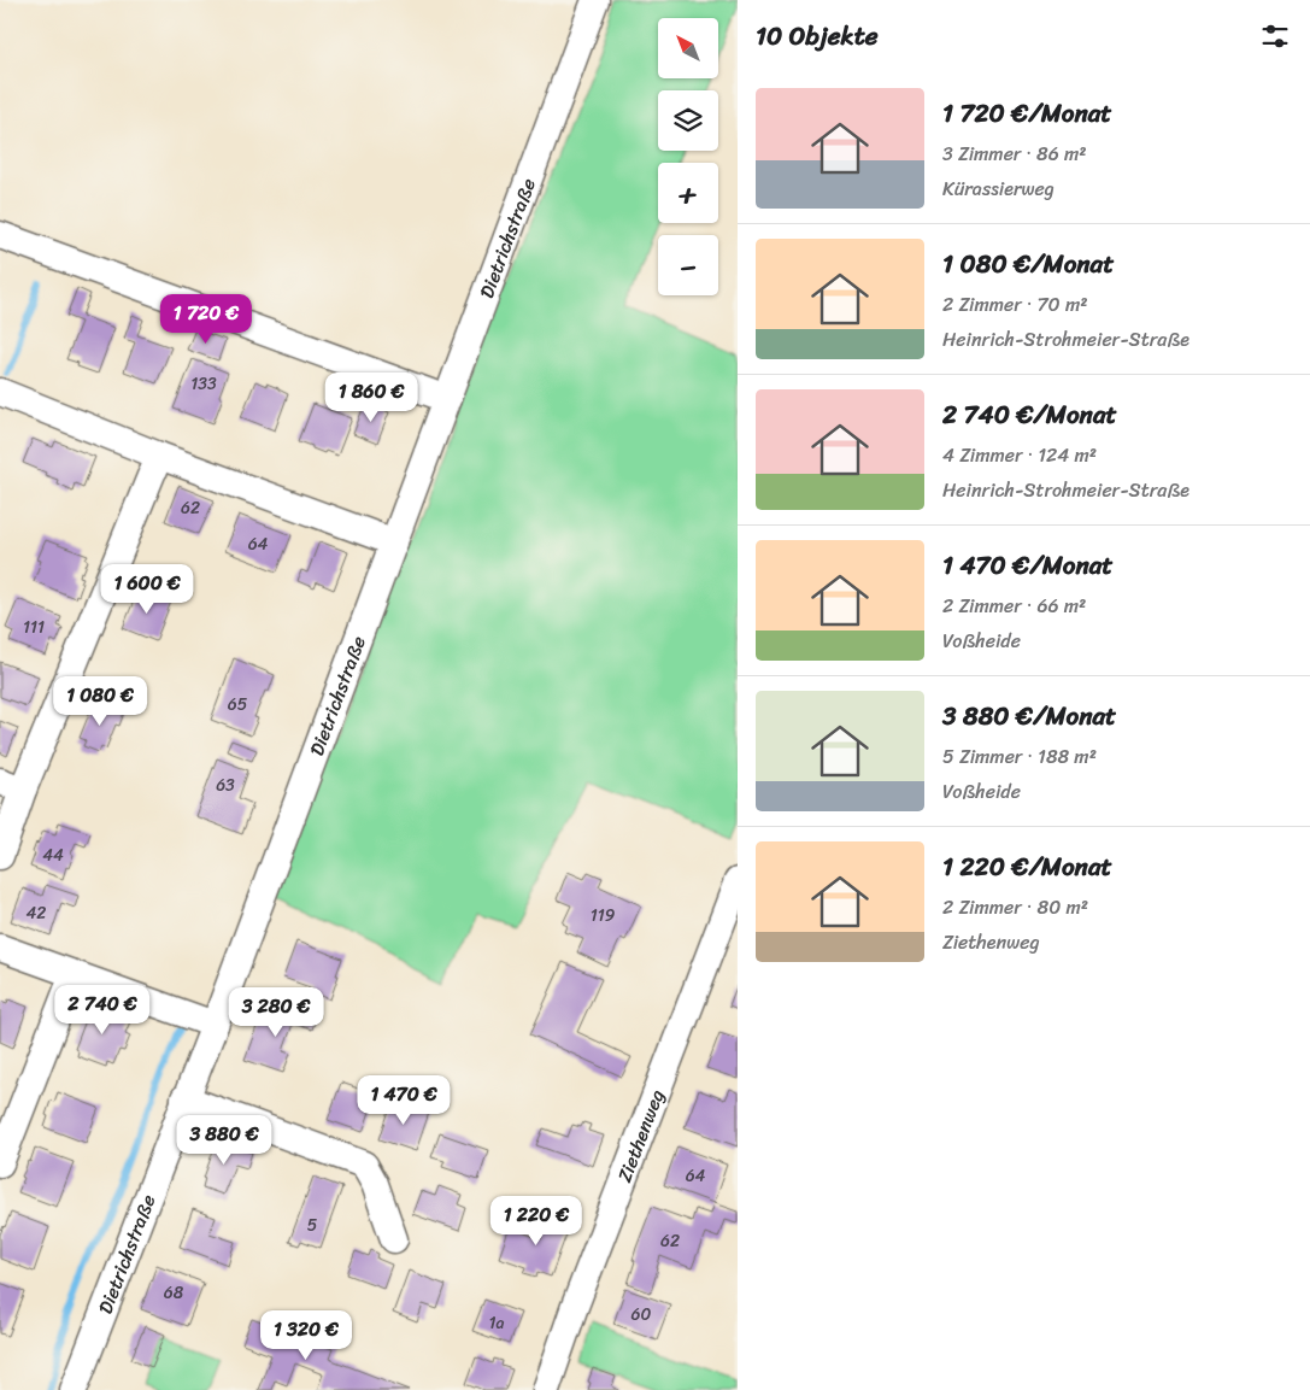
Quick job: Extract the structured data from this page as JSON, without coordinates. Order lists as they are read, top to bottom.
{
  "streets": {
    "street": ["Dietrichstraße", "Ziethenweg"]
  },
  "house_numbers": [
    "133",
    "62",
    "64",
    "111",
    "65",
    "63",
    "44",
    "42",
    "119",
    "64",
    "5",
    "62",
    "68",
    "60",
    "1a"
  ],
  "north": "top left",
  "page": {
    "heading": "10 Objekte",
    "map_buttons": ["+", "−"],
    "list": [
      {
        "name": "1 720 €/Monat",
        "note": "3 Zimmer · 86 m² · Kürassierweg"
      },
      {
        "name": "1 080 €/Monat",
        "note": "2 Zimmer · 70 m² · Heinrich-Strohmeier-Straße"
      },
      {
        "name": "2 740 €/Monat",
        "note": "4 Zimmer · 124 m² · Heinrich-Strohmeier-Straße"
      },
      {
        "name": "1 470 €/Monat",
        "note": "2 Zimmer · 66 m² · Voßheide"
      },
      {
        "name": "3 880 €/Monat",
        "note": "5 Zimmer · 188 m² · Voßheide"
      },
      {
        "name": "1 220 €/Monat",
        "note": "2 Zimmer · 80 m² · Ziethenweg"
      }
    ],
    "price": [
      "1 720 €",
      "1 860 €",
      "1 600 €",
      "1 080 €",
      "2 740 €",
      "3 280 €",
      "1 470 €",
      "3 880 €",
      "1 220 €",
      "1 320 €"
    ]
  }
}
